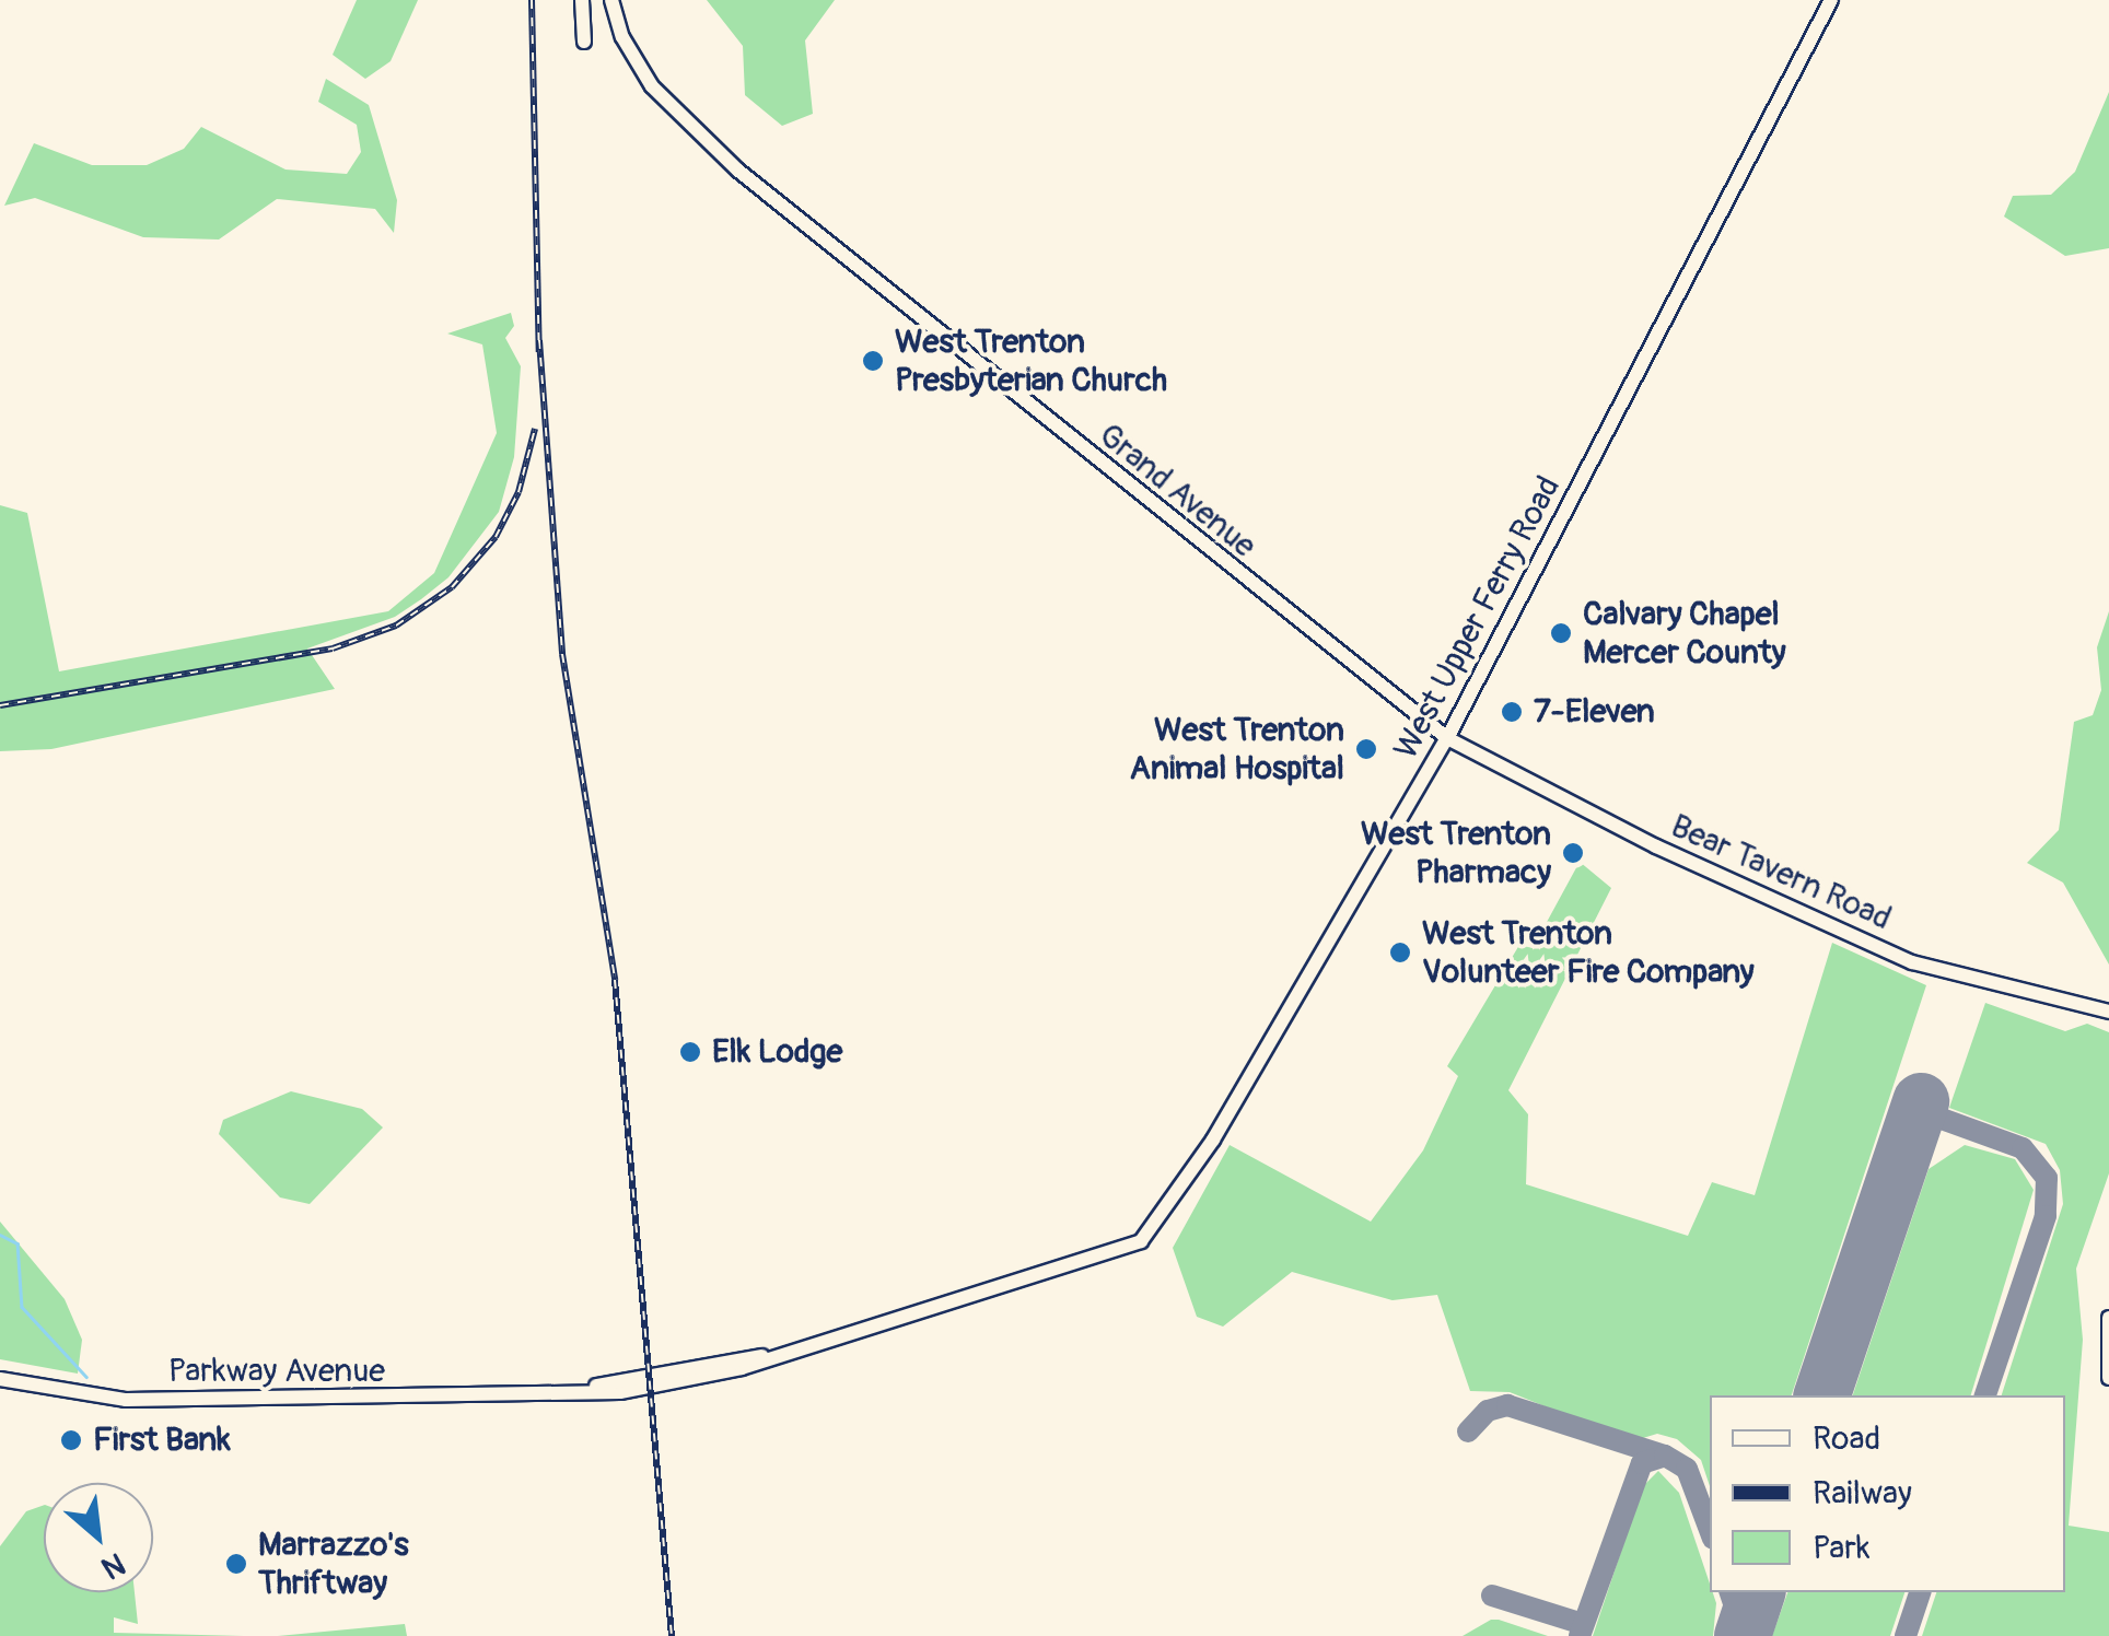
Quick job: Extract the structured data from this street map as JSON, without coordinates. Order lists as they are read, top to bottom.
{
  "streets": {
    "main road": [
      "Grand Avenue",
      "West Upper Ferry Road",
      "Bear Tavern Road",
      "Parkway Avenue"
    ]
  },
  "crossings": [
    ["Grand Avenue", "West Upper Ferry Road"],
    ["Grand Avenue", "Bear Tavern Road"],
    ["West Upper Ferry Road", "Bear Tavern Road"],
    ["West Upper Ferry Road", "Parkway Avenue"]
  ],
  "places": [
    "West Trenton Presbyterian Church",
    "Calvary Chapel Mercer County",
    "7-Eleven",
    "West Trenton Animal Hospital",
    "West Trenton Pharmacy",
    "West Trenton Volunteer Fire Company",
    "Elk Lodge",
    "First Bank",
    "Marrazzo's Thriftway"
  ],
  "legend": ["Road", "Railway", "Park"],
  "north": "bottom right"
}
